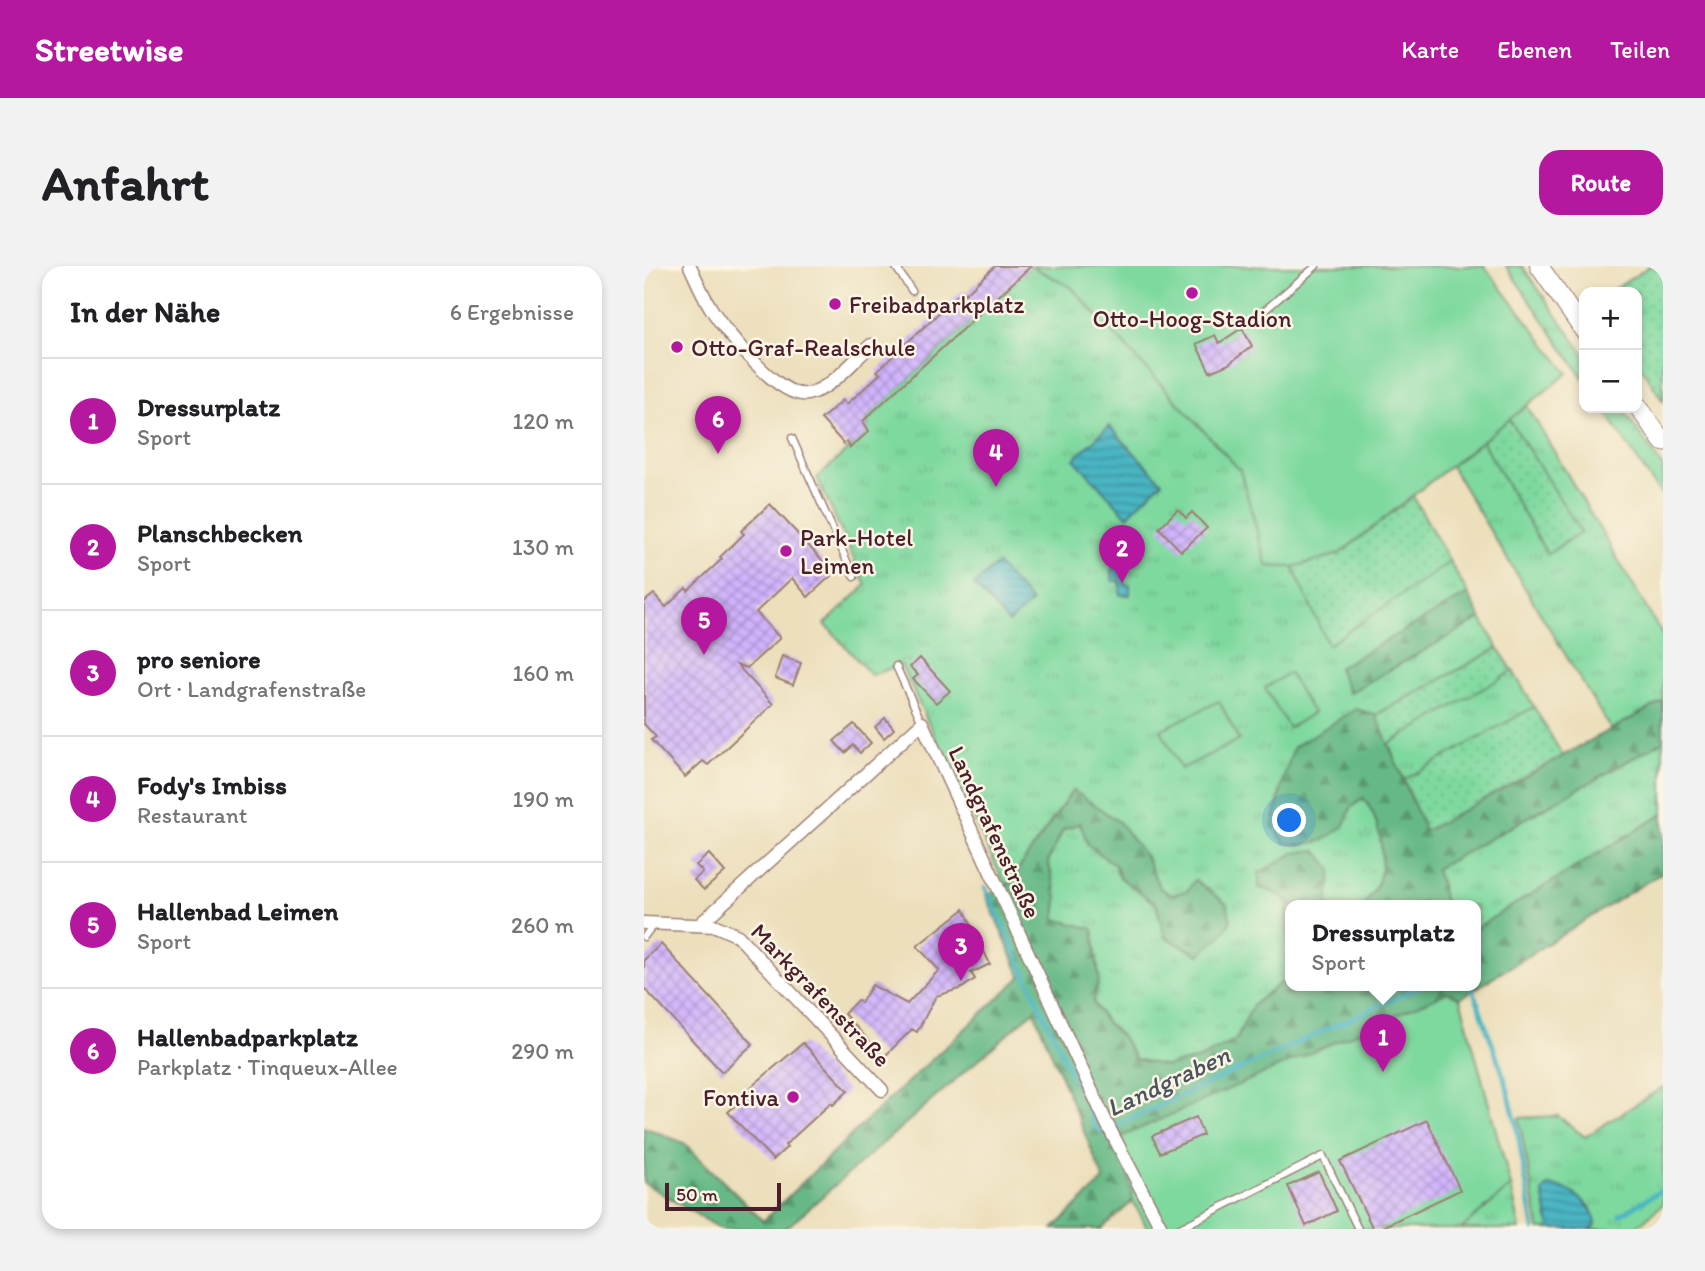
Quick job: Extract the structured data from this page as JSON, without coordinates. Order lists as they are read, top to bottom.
{
  "streets": {
    "street": ["Landgrafenstraße", "Markgrafenstraße"]
  },
  "crossings": [
    ["Landgrafenstraße", "Markgrafenstraße"]
  ],
  "water": ["Landgraben"],
  "places": [
    "Otto-Hoog-Stadion",
    "Freibadparkplatz",
    "Otto-Graf-Realschule",
    "Park-Hotel Leimen",
    "Fontiva"
  ],
  "scale_bar": "50 m",
  "page": {
    "header": "Streetwise",
    "nav": ["Karte", "Ebenen", "Teilen"],
    "buttons": "Route",
    "title": "Anfahrt",
    "heading": ["In der Nähe", "6 Ergebnisse"],
    "map_buttons": ["+", "−"],
    "list": [
      {
        "mark": "1",
        "name": "Dressurplatz",
        "note": "Sport",
        "value": "120 m"
      },
      {
        "mark": "2",
        "name": "Planschbecken",
        "note": "Sport",
        "value": "130 m"
      },
      {
        "mark": "3",
        "name": "pro seniore",
        "note": "Ort · Landgrafenstraße",
        "value": "160 m"
      },
      {
        "mark": "4",
        "name": "Fody's Imbiss",
        "note": "Restaurant",
        "value": "190 m"
      },
      {
        "mark": "5",
        "name": "Hallenbad Leimen",
        "note": "Sport",
        "value": "260 m"
      },
      {
        "mark": "6",
        "name": "Hallenbadparkplatz",
        "note": "Parkplatz · Tinqueux-Allee",
        "value": "290 m"
      }
    ],
    "pins": [
      "6",
      "4",
      "2",
      "5",
      "3",
      "1"
    ],
    "popup": ["Dressurplatz", "Sport"],
    "scale": "50 m"
  }
}
